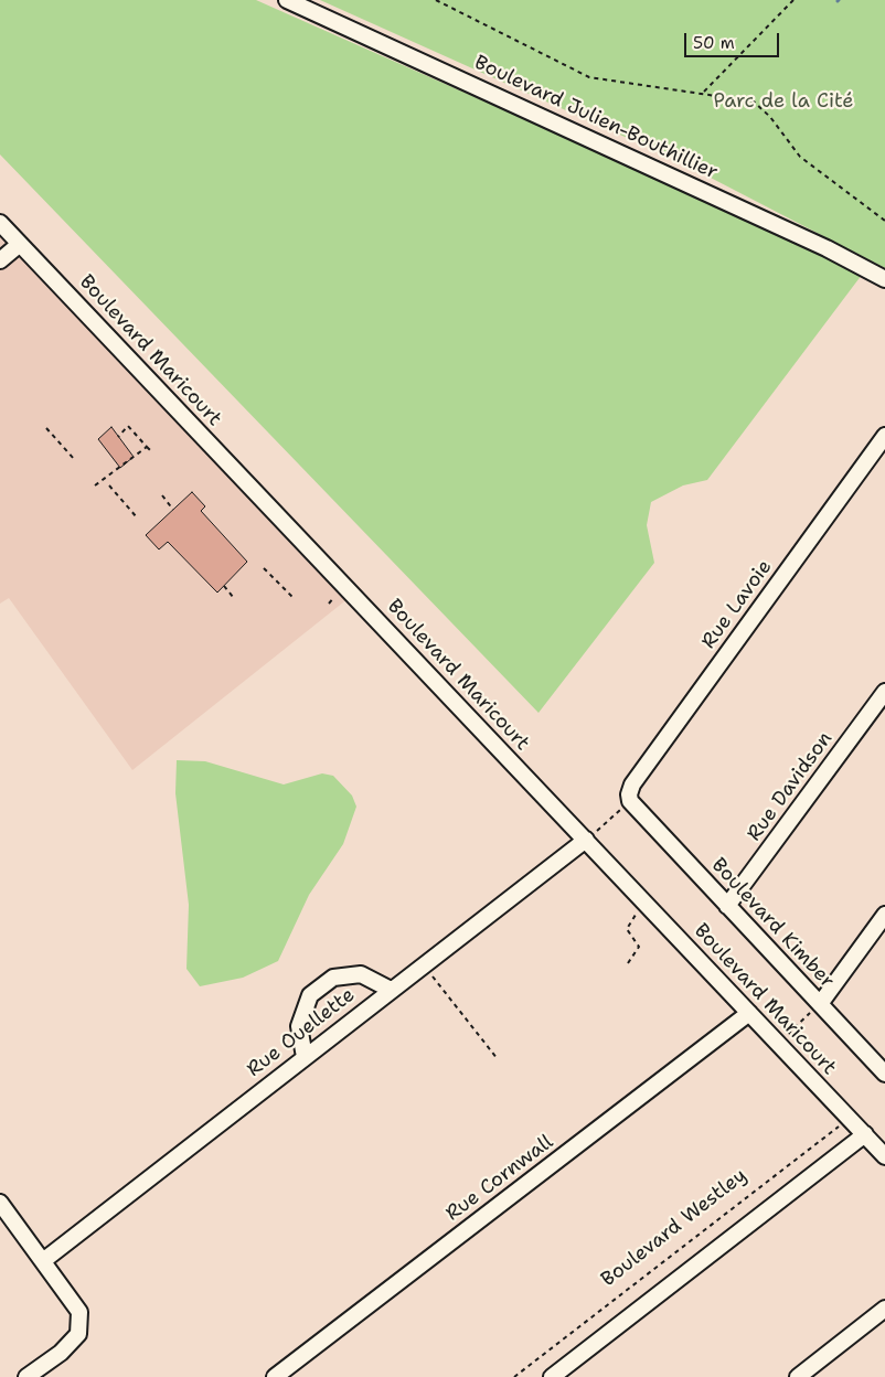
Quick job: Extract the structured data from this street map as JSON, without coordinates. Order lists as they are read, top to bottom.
{
  "streets": {
    "street": [
      "Boulevard Julien-Bouthillier",
      "Boulevard Maricourt",
      "Rue Lavoie",
      "Rue Davidson",
      "Boulevard Kimber",
      "Rue Ouellette",
      "Rue Cornwall"
    ],
    "path": ["Boulevard Westley"]
  },
  "crossings": [
    ["Boulevard Maricourt", "Rue Ouellette"],
    ["Boulevard Maricourt", "Rue Cornwall"],
    ["Boulevard Maricourt", "Boulevard Westley"],
    ["Rue Lavoie", "Boulevard Kimber"],
    ["Rue Davidson", "Boulevard Kimber"]
  ],
  "parks": ["Parc de la Cité"],
  "scale_bar": "50 m"
}
